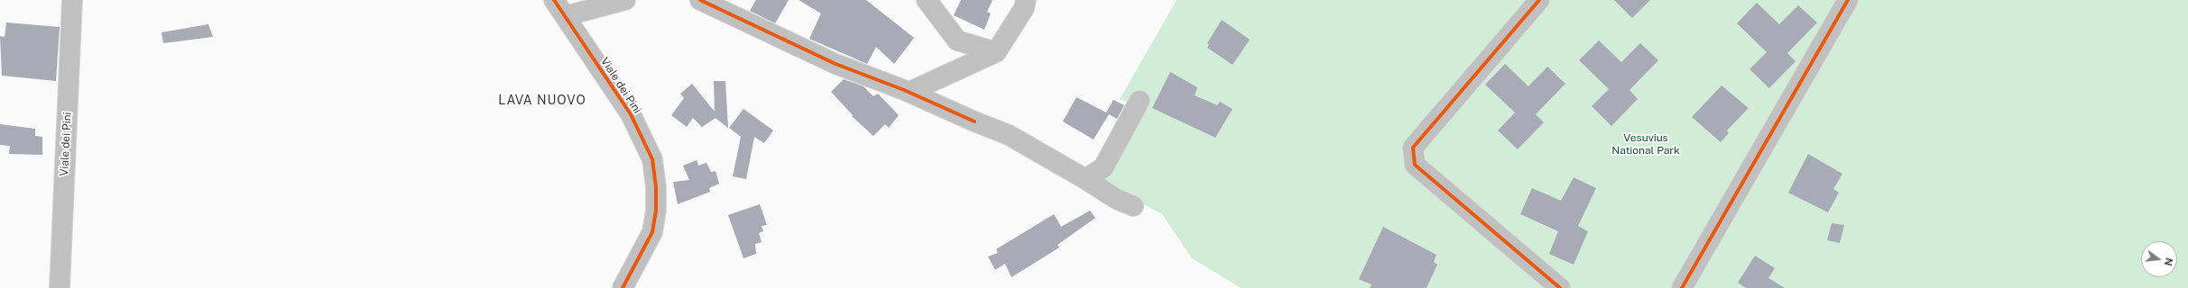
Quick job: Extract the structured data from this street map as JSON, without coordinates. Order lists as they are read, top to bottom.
{
  "streets": {
    "street": ["Viale dei Pini"]
  },
  "districts": ["LAVA NUOVO"],
  "parks": ["Vesuvius National Park"],
  "north": "right"
}
